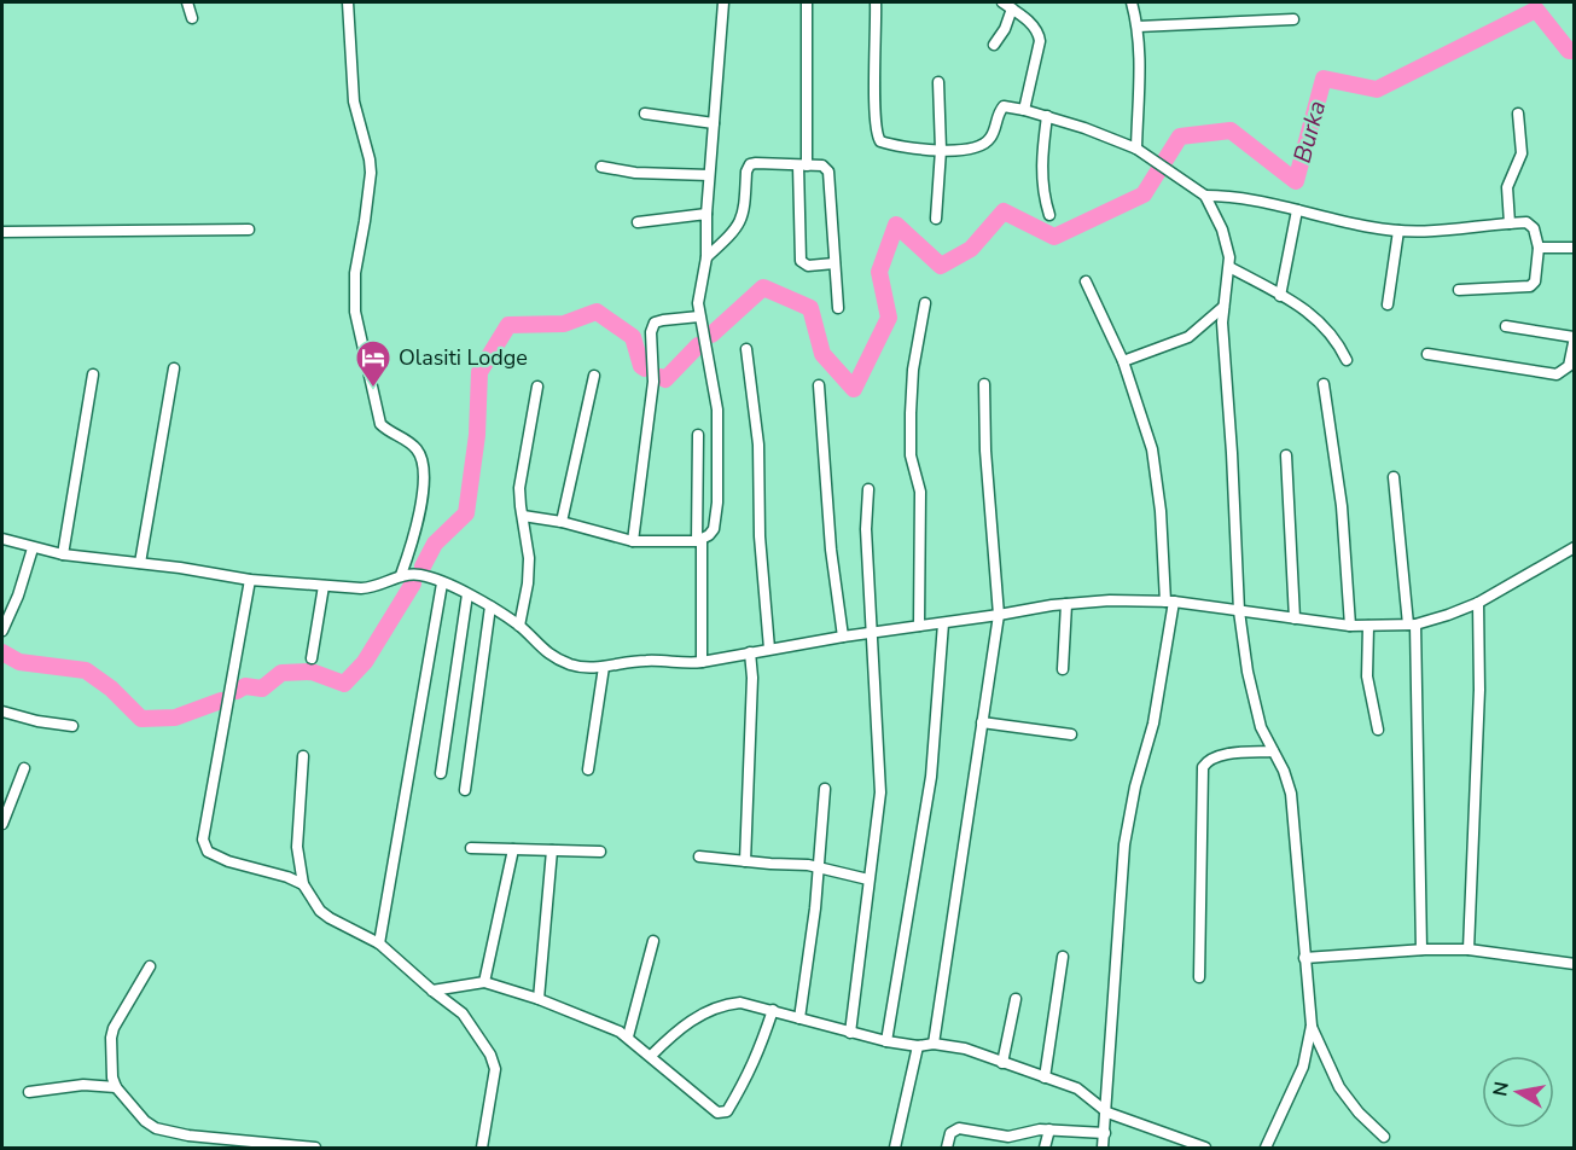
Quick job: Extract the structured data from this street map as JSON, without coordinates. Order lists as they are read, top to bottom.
{
  "water": ["Burka"],
  "places": {
    "hotel": ["Olasiti Lodge"]
  },
  "north": "left"
}
